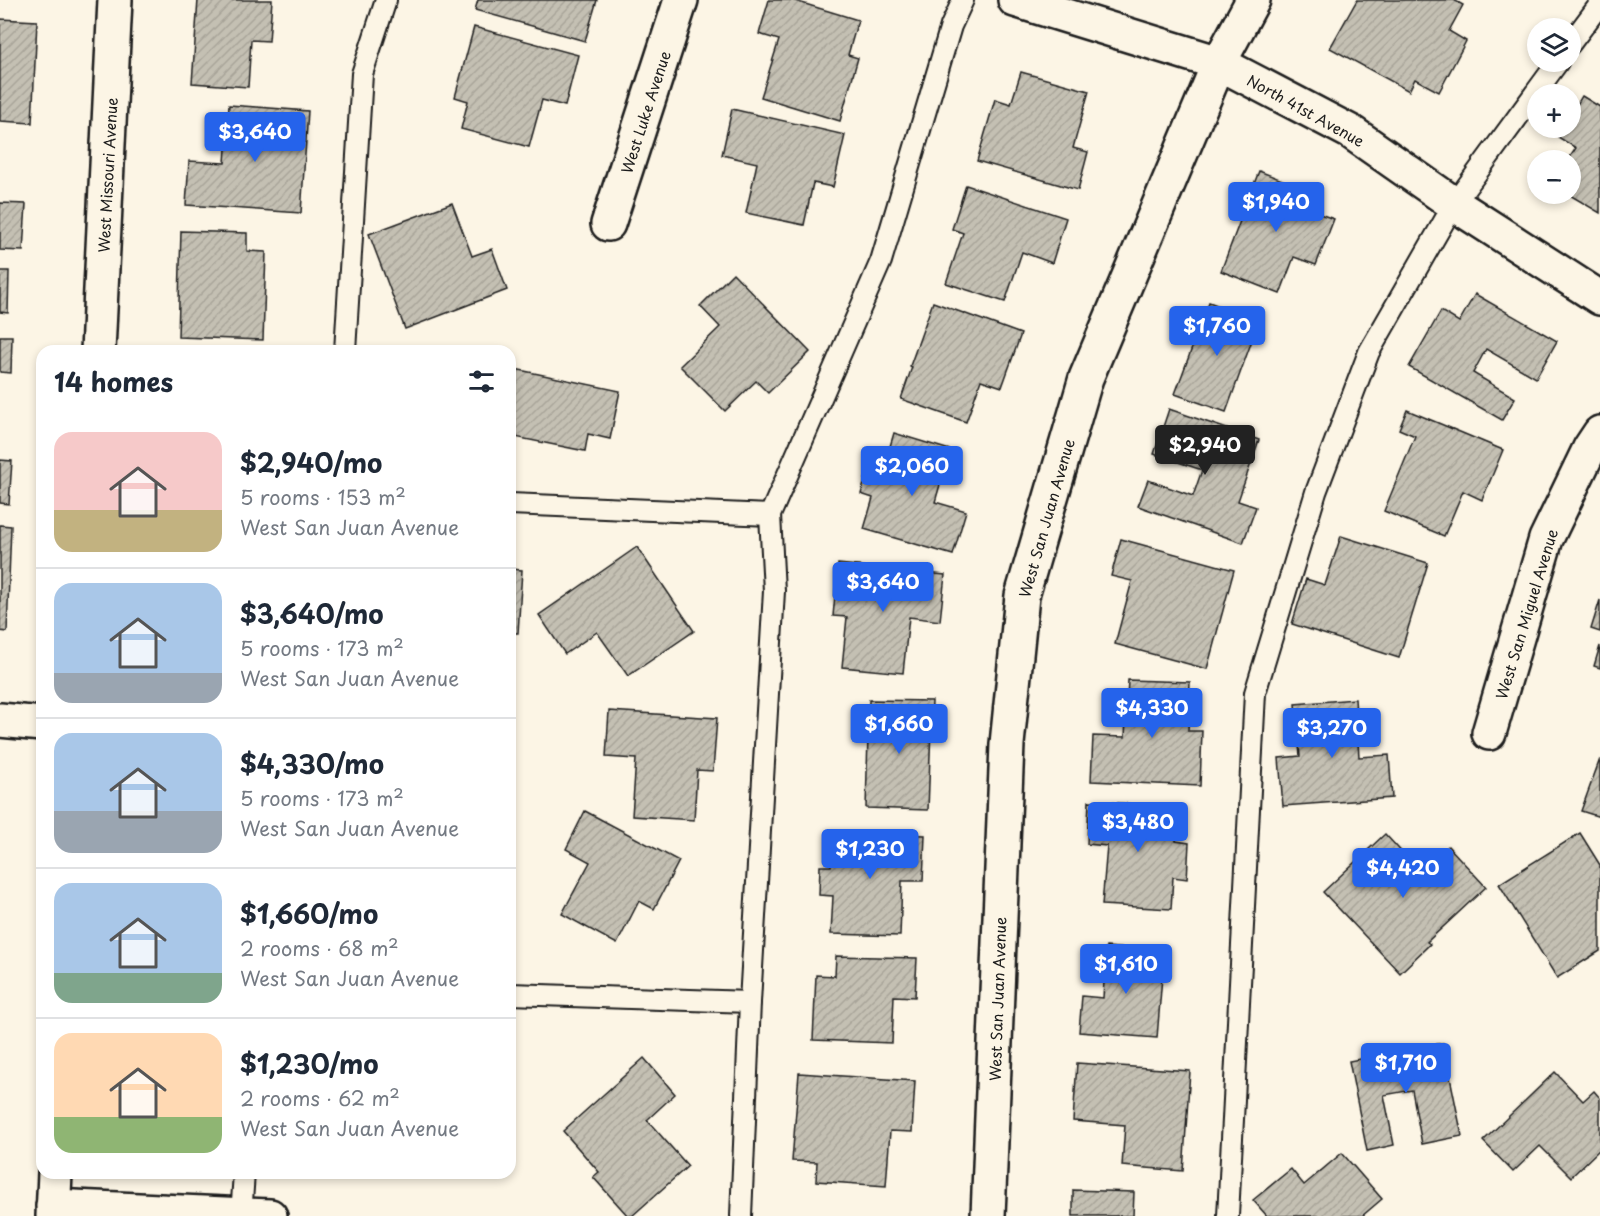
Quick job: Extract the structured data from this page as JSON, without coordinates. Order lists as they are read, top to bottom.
{
  "streets": {
    "street": [
      "North 41st Avenue",
      "West Luke Avenue",
      "West Missouri Avenue",
      "West San Juan Avenue",
      "West San Miguel Avenue"
    ]
  },
  "crossings": [
    ["North 41st Avenue", "West San Juan Avenue"]
  ],
  "page": {
    "map_buttons": ["+", "−"],
    "price": [
      "$3,640",
      "$1,940",
      "$1,760",
      "$2,940",
      "$2,060",
      "$3,640",
      "$4,330",
      "$1,660",
      "$3,270",
      "$3,480",
      "$1,230",
      "$4,420",
      "$1,610",
      "$1,710"
    ],
    "heading": "14 homes",
    "list": [
      {
        "name": "$2,940/mo",
        "note": "5 rooms · 153 m² · West San Juan Avenue"
      },
      {
        "name": "$3,640/mo",
        "note": "5 rooms · 173 m² · West San Juan Avenue"
      },
      {
        "name": "$4,330/mo",
        "note": "5 rooms · 173 m² · West San Juan Avenue"
      },
      {
        "name": "$1,660/mo",
        "note": "2 rooms · 68 m² · West San Juan Avenue"
      },
      {
        "name": "$1,230/mo",
        "note": "2 rooms · 62 m² · West San Juan Avenue"
      }
    ]
  }
}
